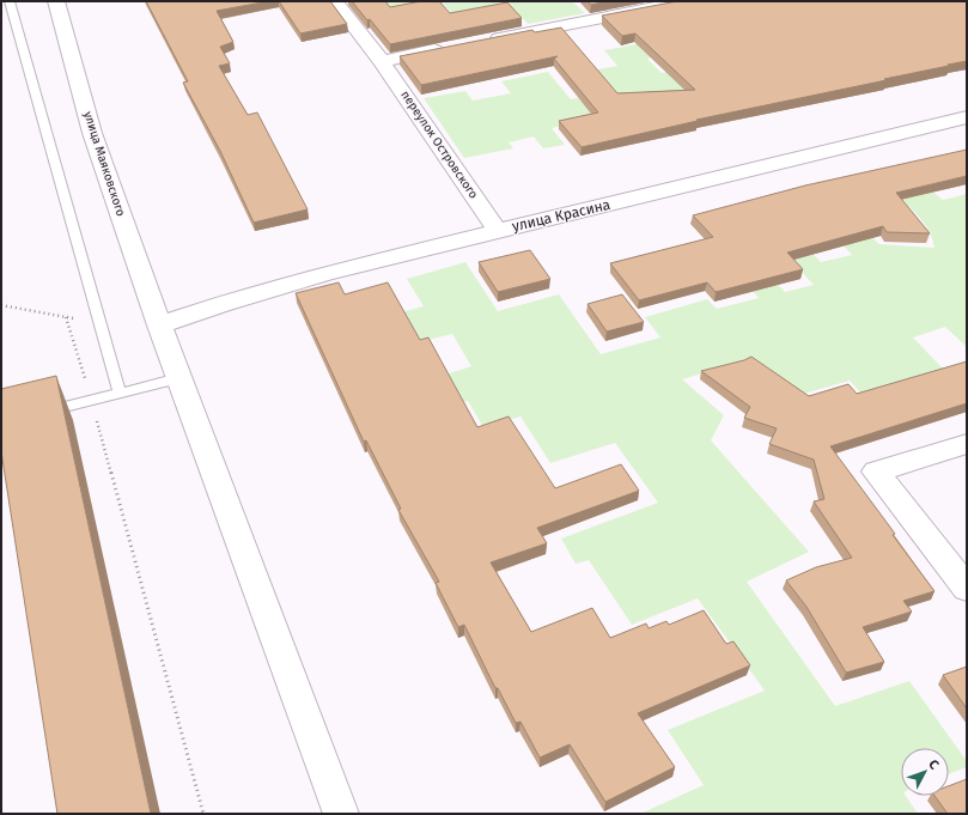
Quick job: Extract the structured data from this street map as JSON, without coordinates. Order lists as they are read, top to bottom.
{
  "streets": {
    "street": ["переулок Островского", "улица Маяковского", "улица Красина"]
  },
  "crossings": [
    ["переулок Островского", "улица Красина"],
    ["улица Маяковского", "улица Красина"]
  ],
  "north": "top right"
}
